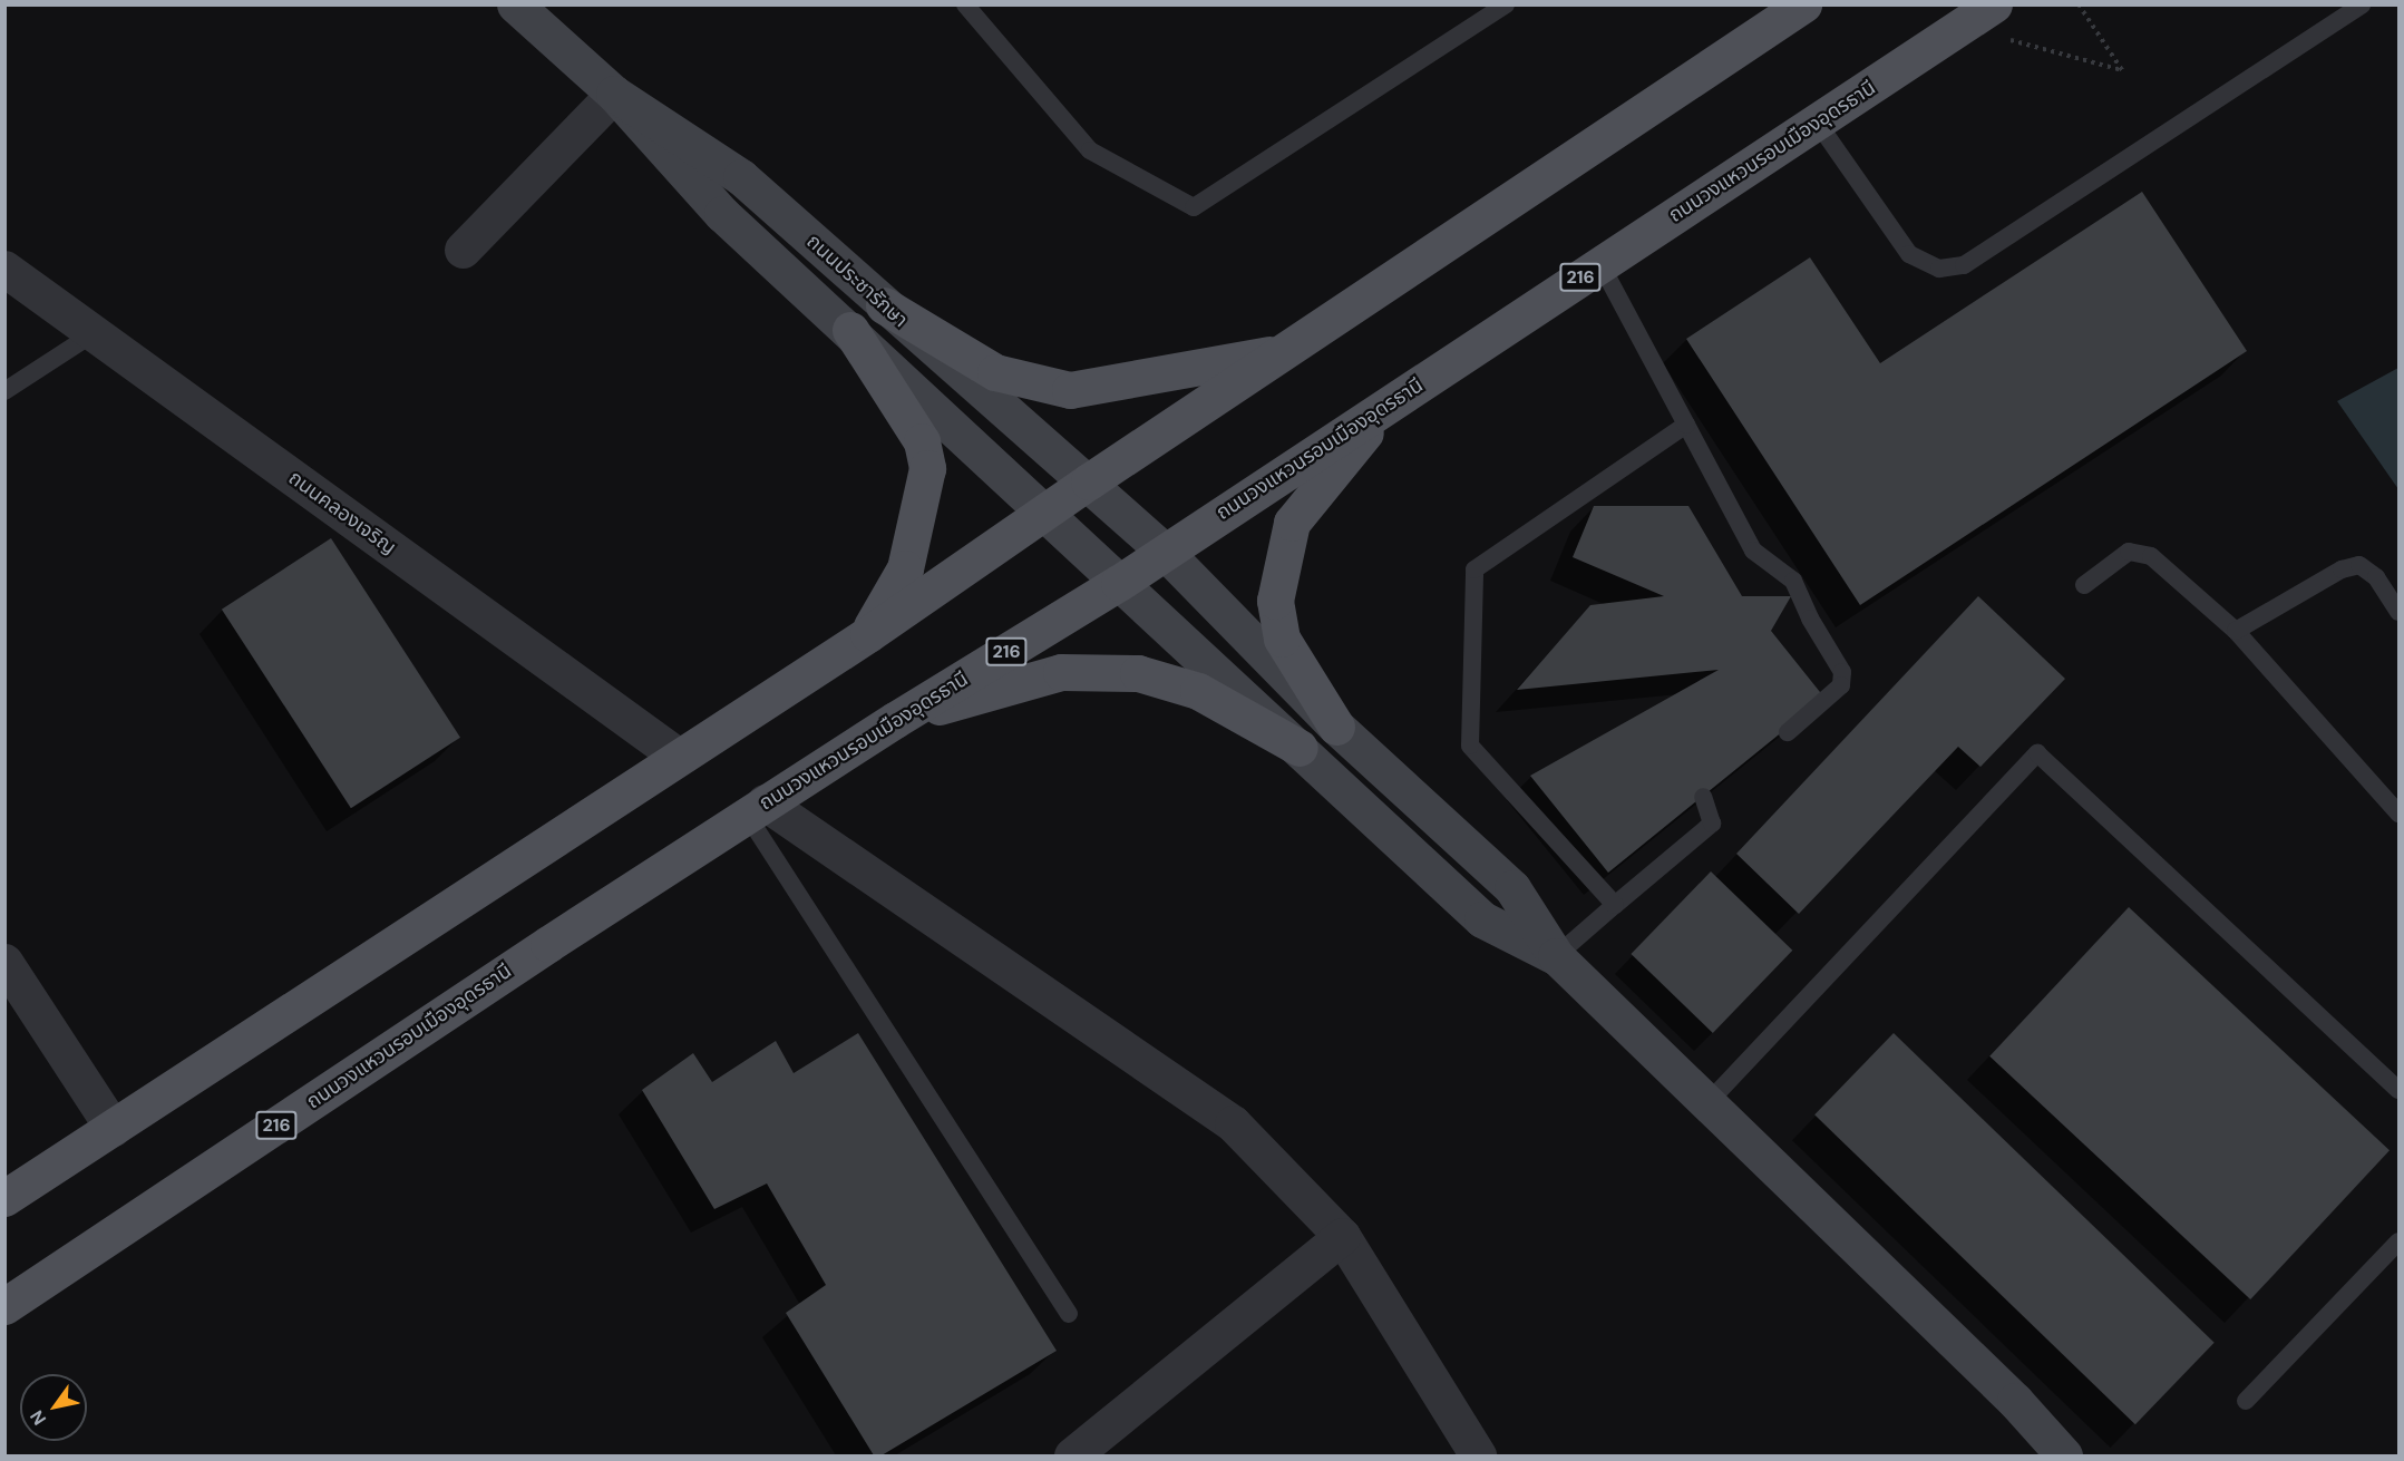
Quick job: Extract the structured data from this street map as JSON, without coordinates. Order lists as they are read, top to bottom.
{
  "streets": {
    "main road": ["ถนนวงแหวนรอบเมืองอุดรธานี", "216", "ถนนประชารักษา"],
    "street": ["ถนนคลองเจริญ"]
  },
  "crossings": [
    ["ถนนวงแหวนรอบเมืองอุดรธานี", "ถนนประชารักษา"]
  ],
  "north": "bottom left"
}
